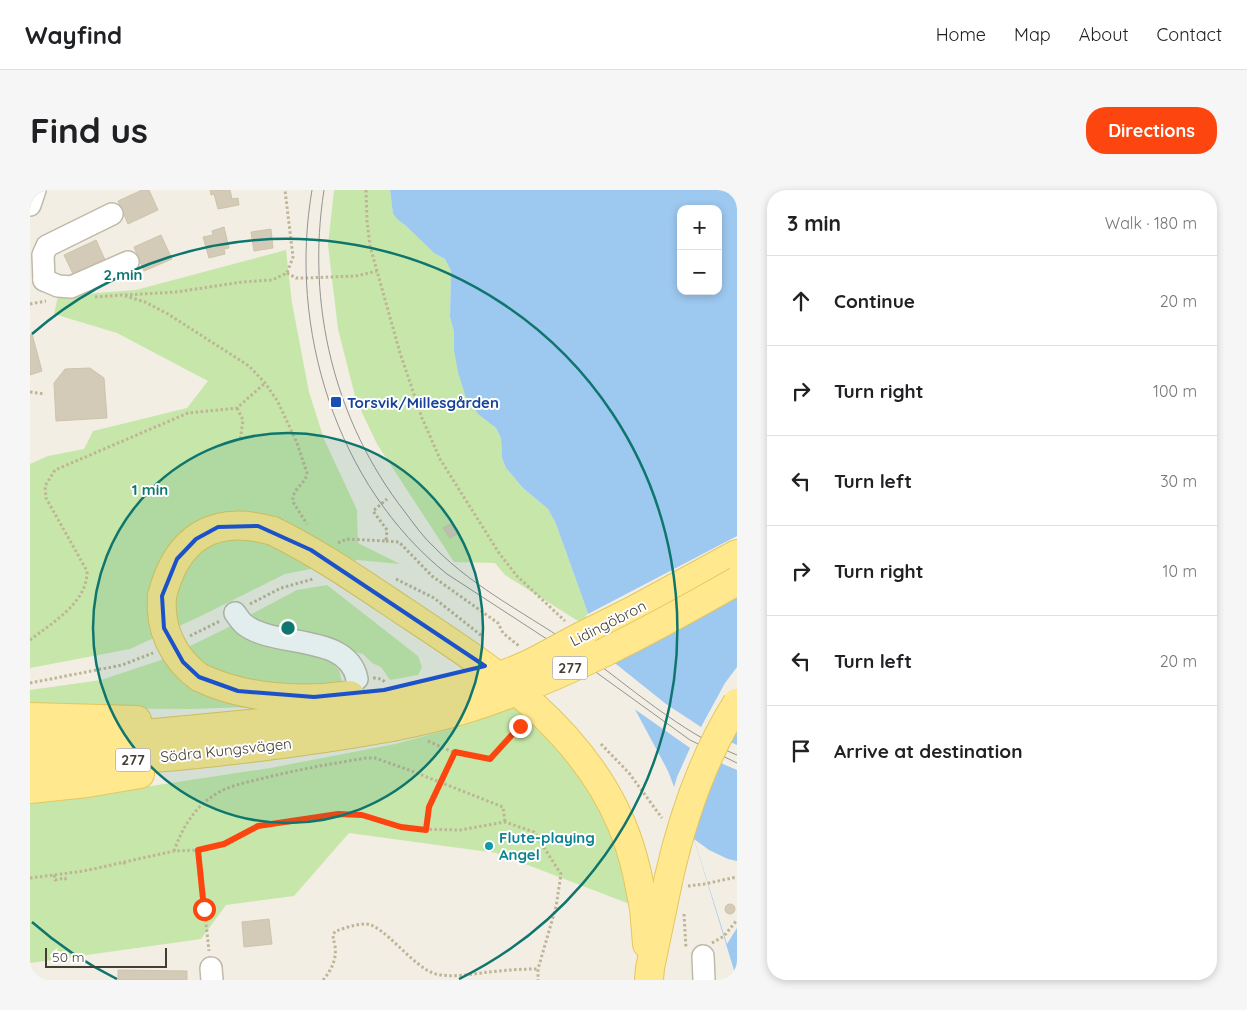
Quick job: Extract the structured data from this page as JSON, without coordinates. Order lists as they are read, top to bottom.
{
  "streets": {
    "main road": ["Lidingöbron", "277", "Södra Kungsvägen"]
  },
  "crossings": [
    ["Lidingöbron", "Södra Kungsvägen"]
  ],
  "places": {
    "transit": ["Torsvik/Millesgården"],
    "other": ["Flute-playing Angel"]
  },
  "scale_bar": "50 m",
  "page": {
    "header": "Wayfind",
    "nav": [
      "Home",
      "Map",
      "About",
      "Contact"
    ],
    "buttons": "Directions",
    "title": "Find us",
    "heading": ["3 min", "Walk · 180 m"],
    "map_buttons": ["+", "−"],
    "list": [
      ["Continue", "20 m"],
      ["Turn right", "100 m"],
      ["Turn left", "30 m"],
      ["Turn right", "10 m"],
      ["Turn left", "20 m"],
      "Arrive at destination"
    ],
    "scale": "50 m"
  },
  "rings": ["2 min", "1 min"]
}
